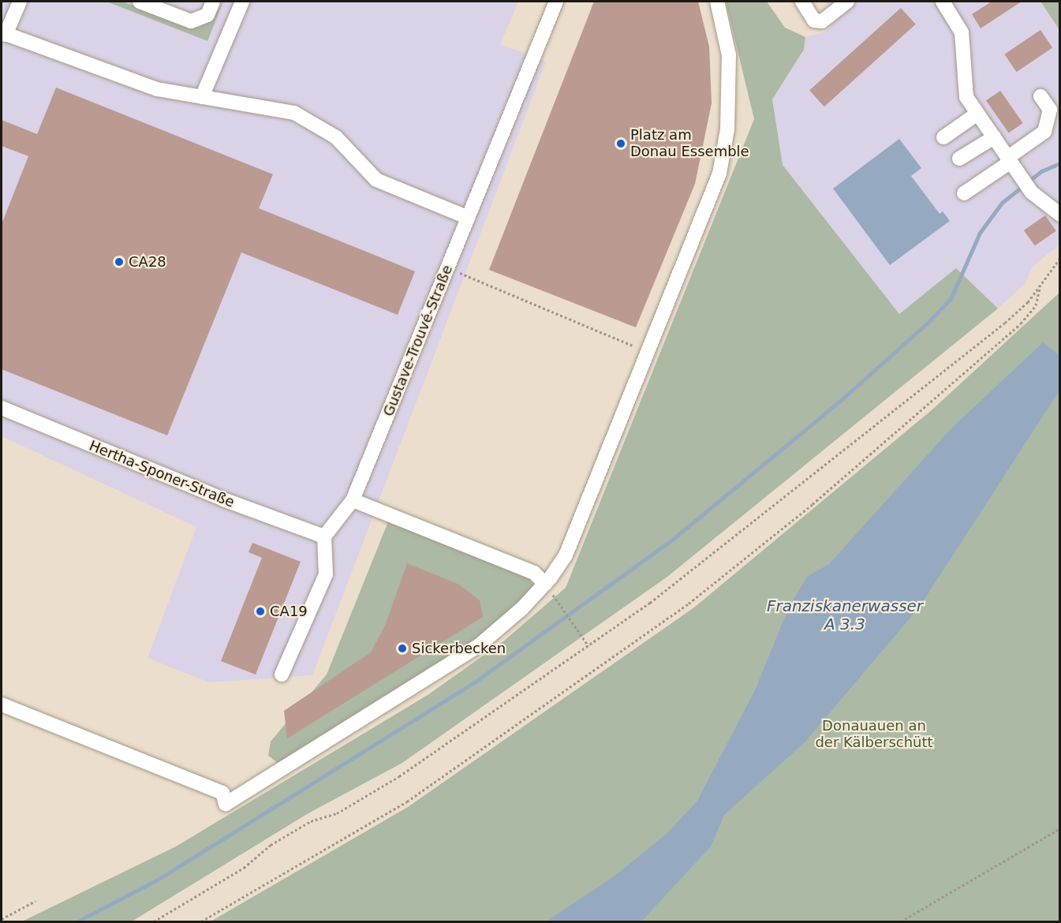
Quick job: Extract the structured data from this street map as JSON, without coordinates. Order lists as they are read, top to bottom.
{
  "streets": {
    "street": ["Gustave-Trouvé-Straße", "Hertha-Sponer-Straße"]
  },
  "crossings": [
    ["Gustave-Trouvé-Straße", "Hertha-Sponer-Straße"]
  ],
  "water": ["Franziskanerwasser A 3.3"],
  "parks": ["Donauauen an der Kälberschütt"],
  "places": [
    "Platz am Donau Essemble",
    "CA28",
    "CA19",
    "Sickerbecken"
  ]
}
